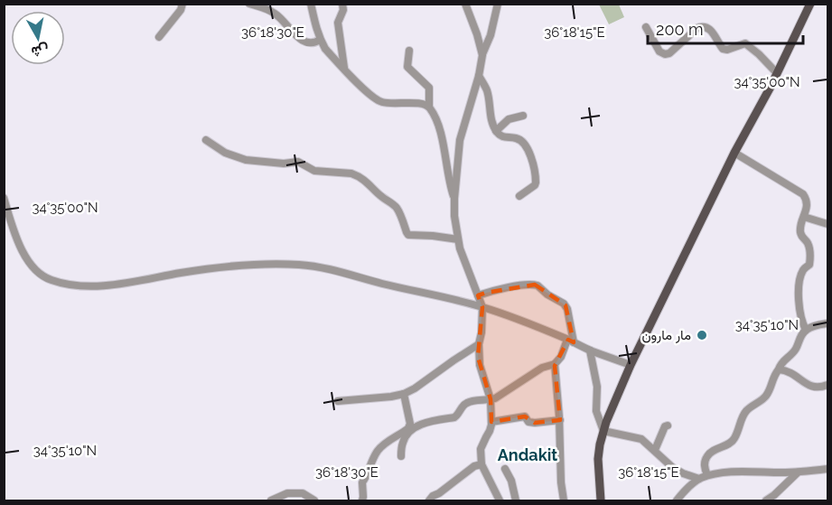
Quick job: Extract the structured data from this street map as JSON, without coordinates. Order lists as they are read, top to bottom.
{
  "districts": ["Andakit"],
  "places": ["مار مارون"],
  "scale_bar": "200 m",
  "north": "bottom",
  "coordinates": [
    "36°18'30\"E",
    "36°18'15\"E",
    "34°35'00\"N",
    "34°35'10\"N"
  ]
}
